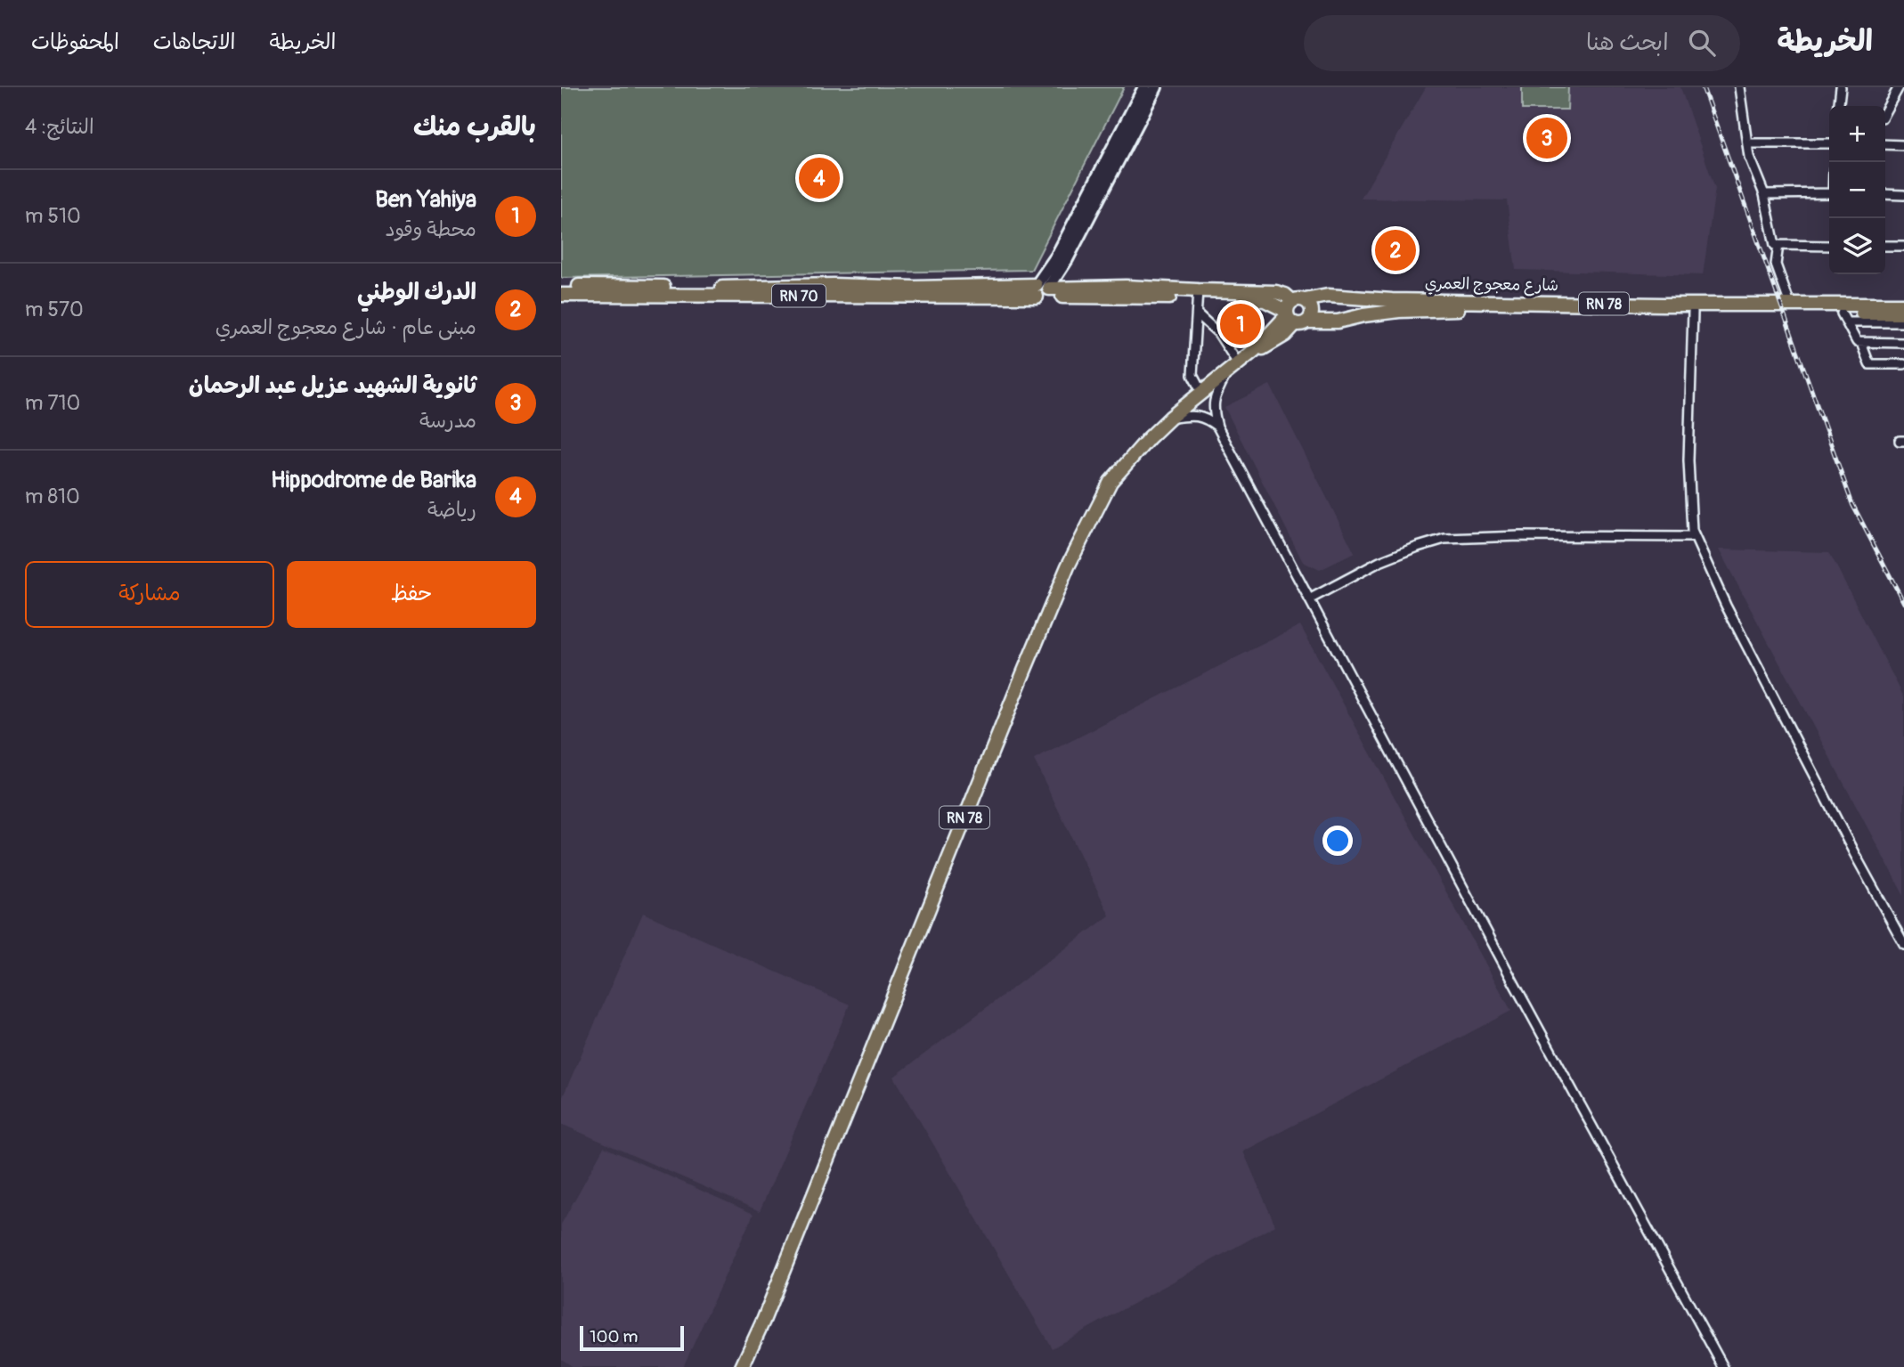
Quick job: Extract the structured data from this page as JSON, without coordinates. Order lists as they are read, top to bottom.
{
  "streets": {
    "main road": ["شارع معجوج العمري", "RN 70", "RN 78"]
  },
  "crossings": [
    ["شارع معجوج العمري", "RN 70"],
    ["شارع معجوج العمري", "RN 78"],
    ["RN 70", "RN 78"]
  ],
  "scale_bar": "100 m",
  "page": {
    "header": "الخريطة",
    "search": "ابحث هنا",
    "nav": ["الخريطة", "الاتجاهات", "المحفوظات"],
    "heading": ["بالقرب منك", "النتائج: 4"],
    "map_buttons": ["+", "−"],
    "pins": [
      "3",
      "4",
      "2",
      "1"
    ],
    "list": [
      {
        "mark": "1",
        "name": "Ben Yahiya",
        "note": "محطة وقود",
        "value": "510 m"
      },
      {
        "mark": "2",
        "name": "الدرك الوطني",
        "note": "مبنى عام · شارع معجوج العمري",
        "value": "570 m"
      },
      {
        "mark": "3",
        "name": "ثانوية الشهيد عزيل عبد الرحمان",
        "note": "مدرسة",
        "value": "710 m"
      },
      {
        "mark": "4",
        "name": "Hippodrome de Barika",
        "note": "رياضة",
        "value": "810 m"
      }
    ],
    "buttons": ["حفظ", "مشاركة"],
    "scale": "100 m"
  }
}
